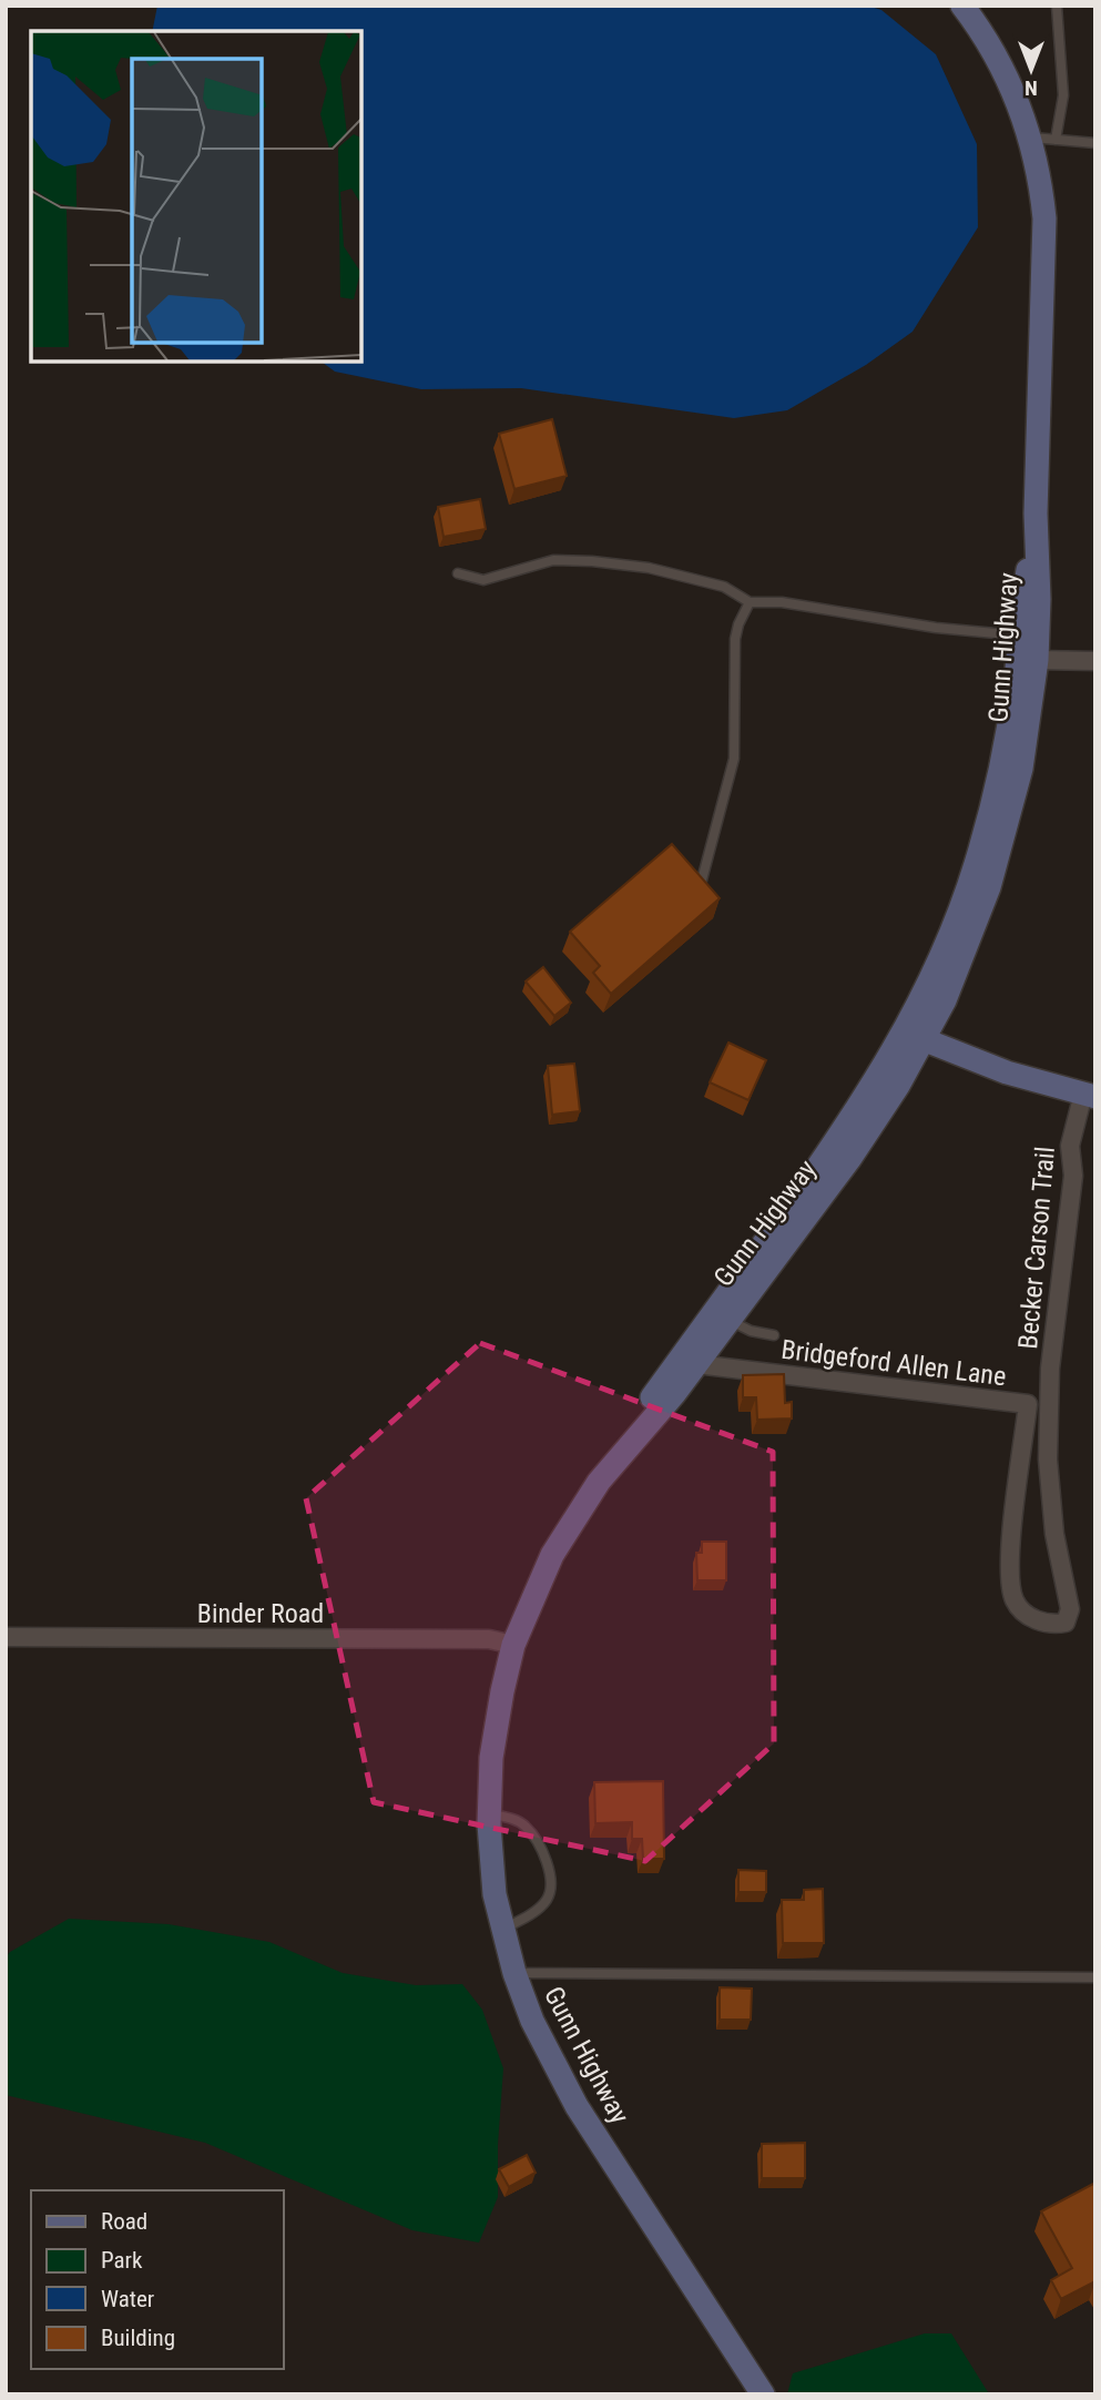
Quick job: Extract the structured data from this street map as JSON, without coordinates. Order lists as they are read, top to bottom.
{
  "streets": {
    "main road": ["Gunn Highway"],
    "street": ["Becker Carson Trail", "Bridgeford Allen Lane", "Binder Road"]
  },
  "crossings": [
    ["Gunn Highway", "Bridgeford Allen Lane"],
    ["Gunn Highway", "Binder Road"],
    ["Becker Carson Trail", "Bridgeford Allen Lane"]
  ],
  "legend": [
    "Road",
    "Park",
    "Water",
    "Building"
  ],
  "north": "bottom"
}
